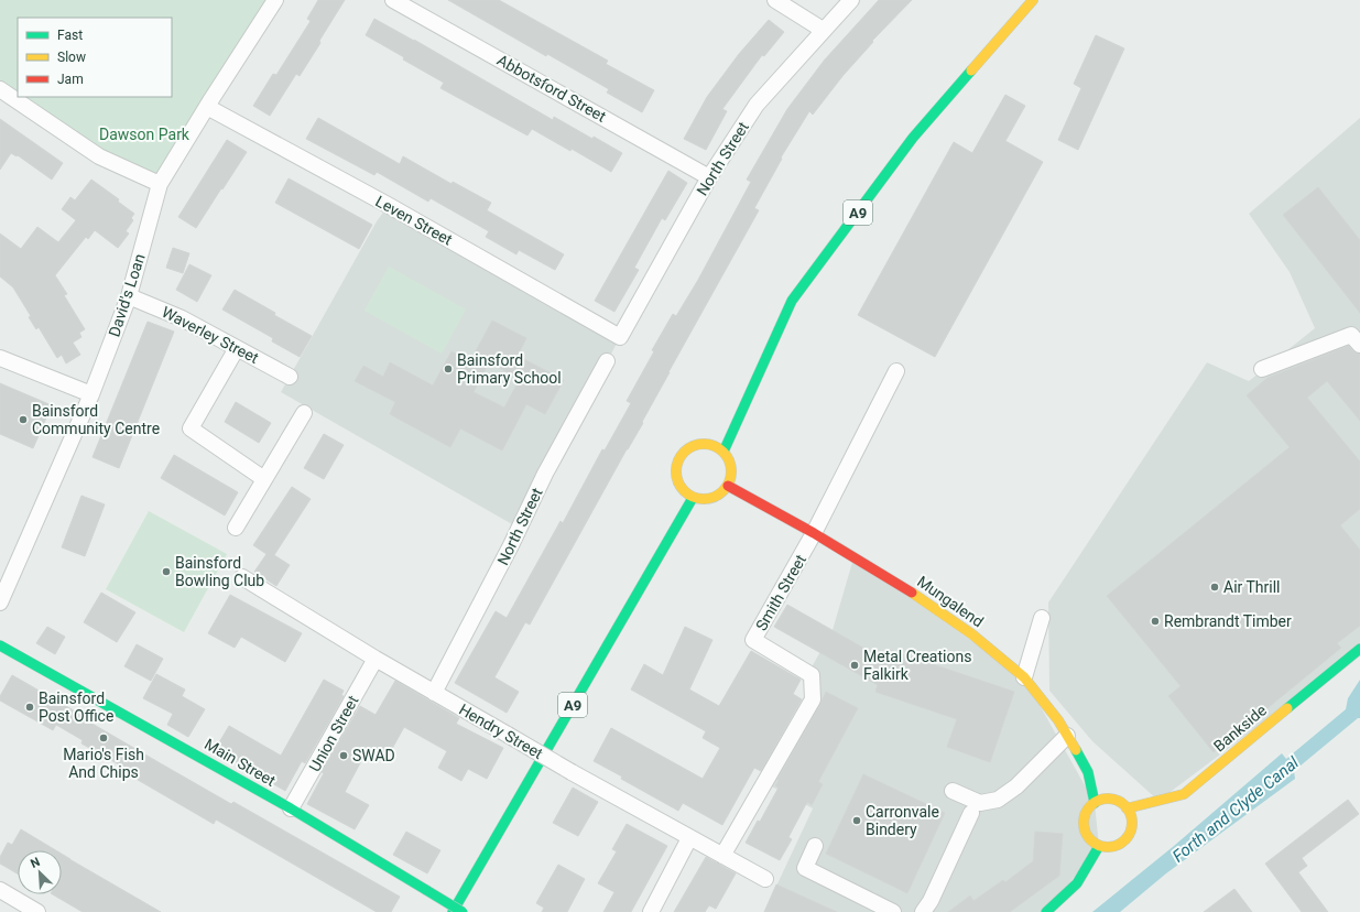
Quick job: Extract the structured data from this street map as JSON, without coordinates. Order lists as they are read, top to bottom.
{
  "streets": {
    "main road": [
      "A9",
      "Mungalend",
      "Bankside",
      "Main Street"
    ],
    "street": [
      "Abbotsford Street",
      "North Street",
      "Leven Street",
      "David's Loan",
      "Waverley Street",
      "Smith Street",
      "Hendry Street",
      "Union Street"
    ]
  },
  "crossings": [
    ["Abbotsford Street", "North Street"],
    ["North Street", "Leven Street"],
    ["North Street", "Hendry Street"],
    ["A9", "Mungalend"],
    ["Leven Street", "David's Loan"],
    ["David's Loan", "Waverley Street"],
    ["Smith Street", "Mungalend"],
    ["Smith Street", "Hendry Street"],
    ["Mungalend", "Bankside"],
    ["Hendry Street", "Union Street"],
    ["Union Street", "Main Street"]
  ],
  "water": ["Forth and Clyde Canal"],
  "parks": ["Dawson Park"],
  "places": [
    "Bainsford Primary School",
    "Bainsford Community Centre",
    "Bainsford Bowling Club",
    "Air Thrill",
    "Rembrandt Timber",
    "Metal Creations Falkirk",
    "Bainsford Post Office",
    "Mario's Fish And Chips",
    "SWAD",
    "Carronvale Bindery"
  ],
  "legend": ["Fast", "Slow", "Jam"],
  "north": "top left"
}
